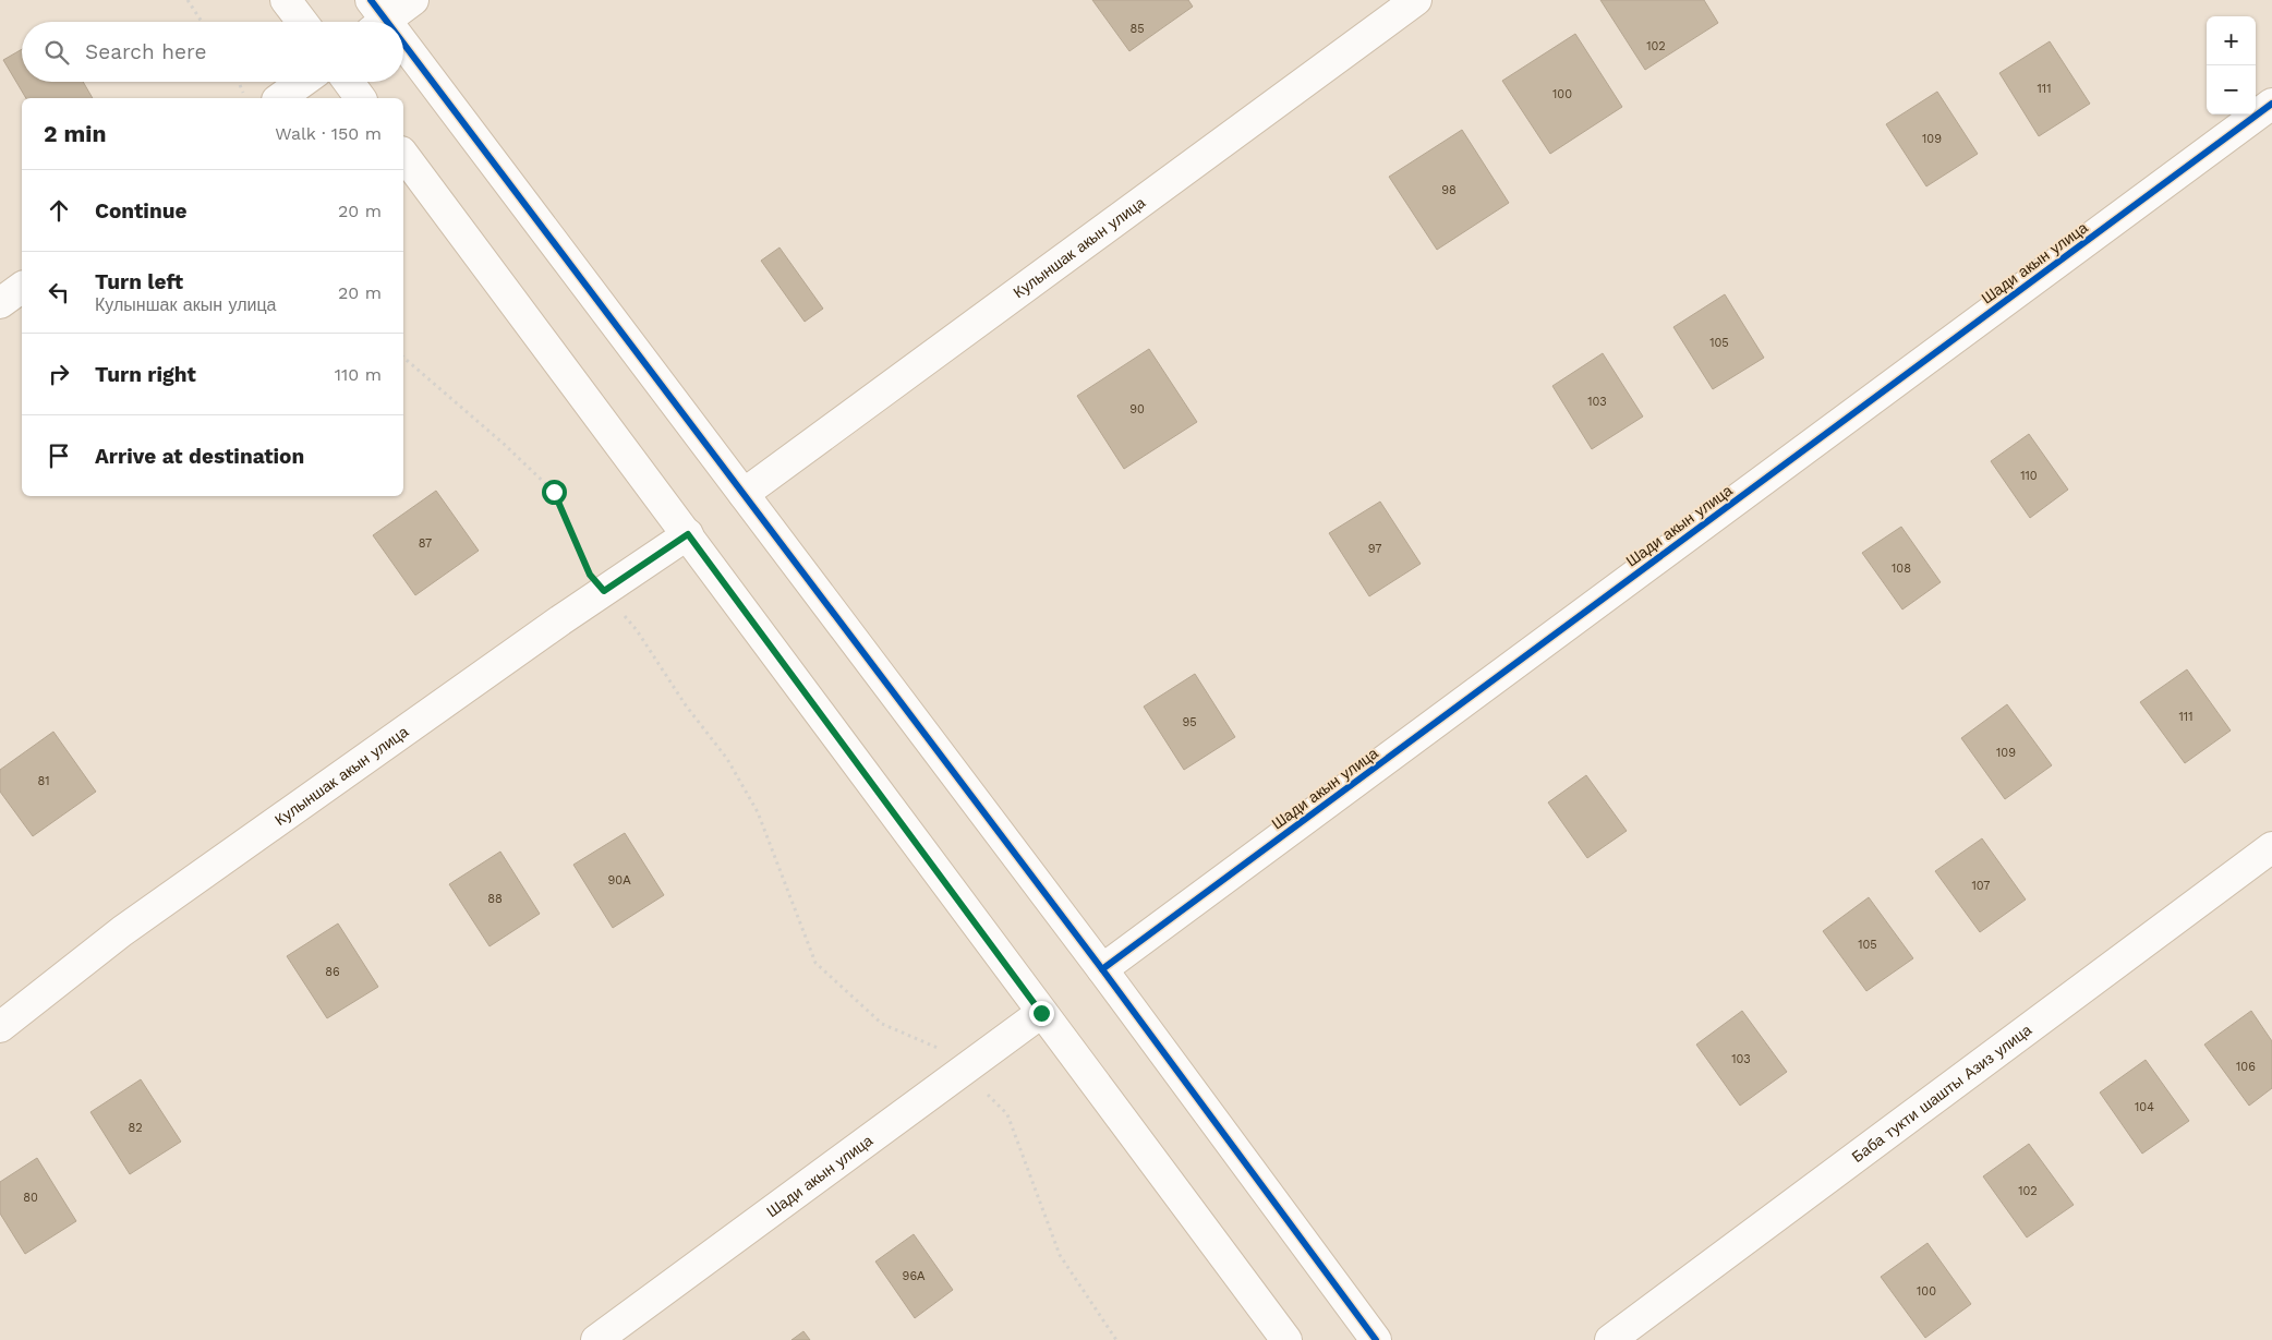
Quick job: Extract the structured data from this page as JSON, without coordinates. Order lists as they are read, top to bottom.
{
  "streets": {
    "street": ["Кулыншак акын улица", "Шади акын улица", "Баба тукти шашты Азиз улица"]
  },
  "house_numbers": [
    "85",
    "102",
    "111",
    "100",
    "109",
    "98",
    "105",
    "103",
    "90",
    "110",
    "87",
    "97",
    "108",
    "111",
    "95",
    "109",
    "81",
    "90А",
    "107",
    "88",
    "105",
    "86",
    "103",
    "106",
    "104",
    "82",
    "102",
    "80",
    "96А",
    "100"
  ],
  "page": {
    "map_buttons": ["+", "−"],
    "search": "Search here",
    "heading": ["2 min", "Walk · 150 m"],
    "list": [
      ["Continue", "20 m"],
      ["Turn left", "Кулыншак акын улица", "20 m"],
      ["Turn right", "110 m"],
      "Arrive at destination"
    ]
  }
}
